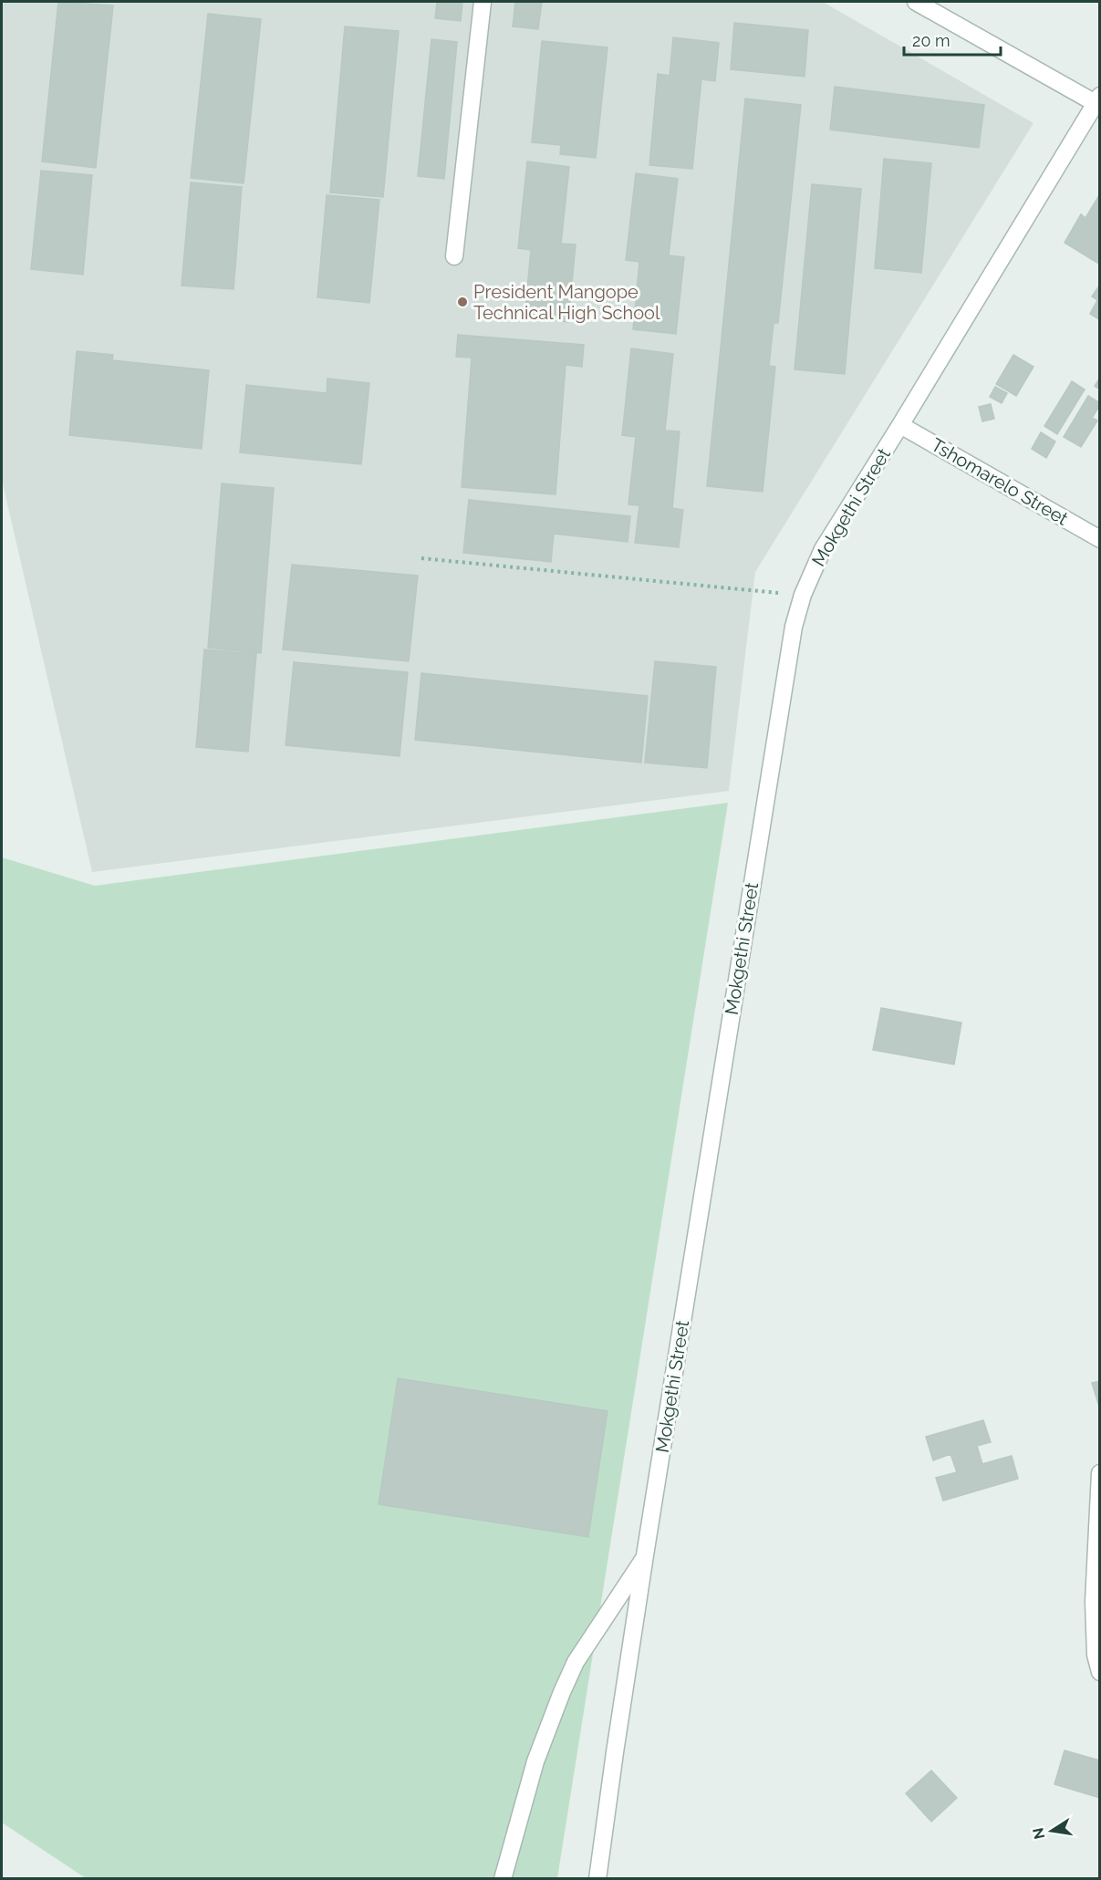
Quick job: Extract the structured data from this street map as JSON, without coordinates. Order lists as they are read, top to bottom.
{
  "streets": {
    "street": ["Tshomarelo Street", "Mokgethi Street"]
  },
  "crossings": [
    ["Tshomarelo Street", "Mokgethi Street"]
  ],
  "places": ["President Mangope Technical High School"],
  "scale_bar": "20 m",
  "north": "left"
}
